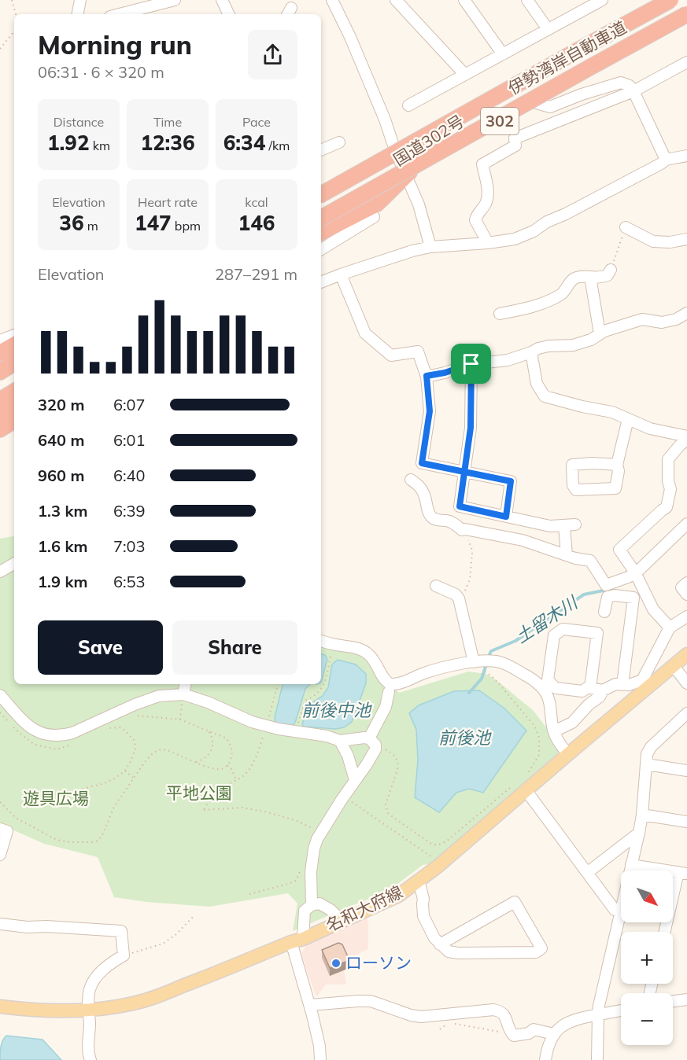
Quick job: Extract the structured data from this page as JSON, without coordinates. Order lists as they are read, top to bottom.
{
  "streets": {
    "highway": ["伊勢湾岸自動車道", "302", "国道302号"],
    "main road": ["名和大府線"]
  },
  "crossings": [
    ["伊勢湾岸自動車道", "国道302号"]
  ],
  "water": ["土留木川", "前後中池", "前後池"],
  "parks": ["平地公園", "遊具広場"],
  "places": ["ローソン"],
  "north": "bottom right",
  "page": {
    "heading": ["Morning run", "06:31 · 6 × 320 m"],
    "stats": [
      ["Distance", "1.92 km"],
      ["Time", "12:36"],
      ["Pace", "6:34 /km"],
      ["Elevation", "36 m"],
      ["Heart rate", "147 bpm"],
      ["kcal", "146"]
    ],
    "chart": ["Elevation", "287–291 m"],
    "list": [
      {
        "name": "320 m",
        "note": "6:07"
      },
      {
        "name": "640 m",
        "note": "6:01"
      },
      {
        "name": "960 m",
        "note": "6:40"
      },
      {
        "name": "1.3 km",
        "note": "6:39"
      },
      {
        "name": "1.6 km",
        "note": "7:03"
      },
      {
        "name": "1.9 km",
        "note": "6:53"
      }
    ],
    "buttons": ["Save", "Share"],
    "map_buttons": ["+", "−"]
  }
}
